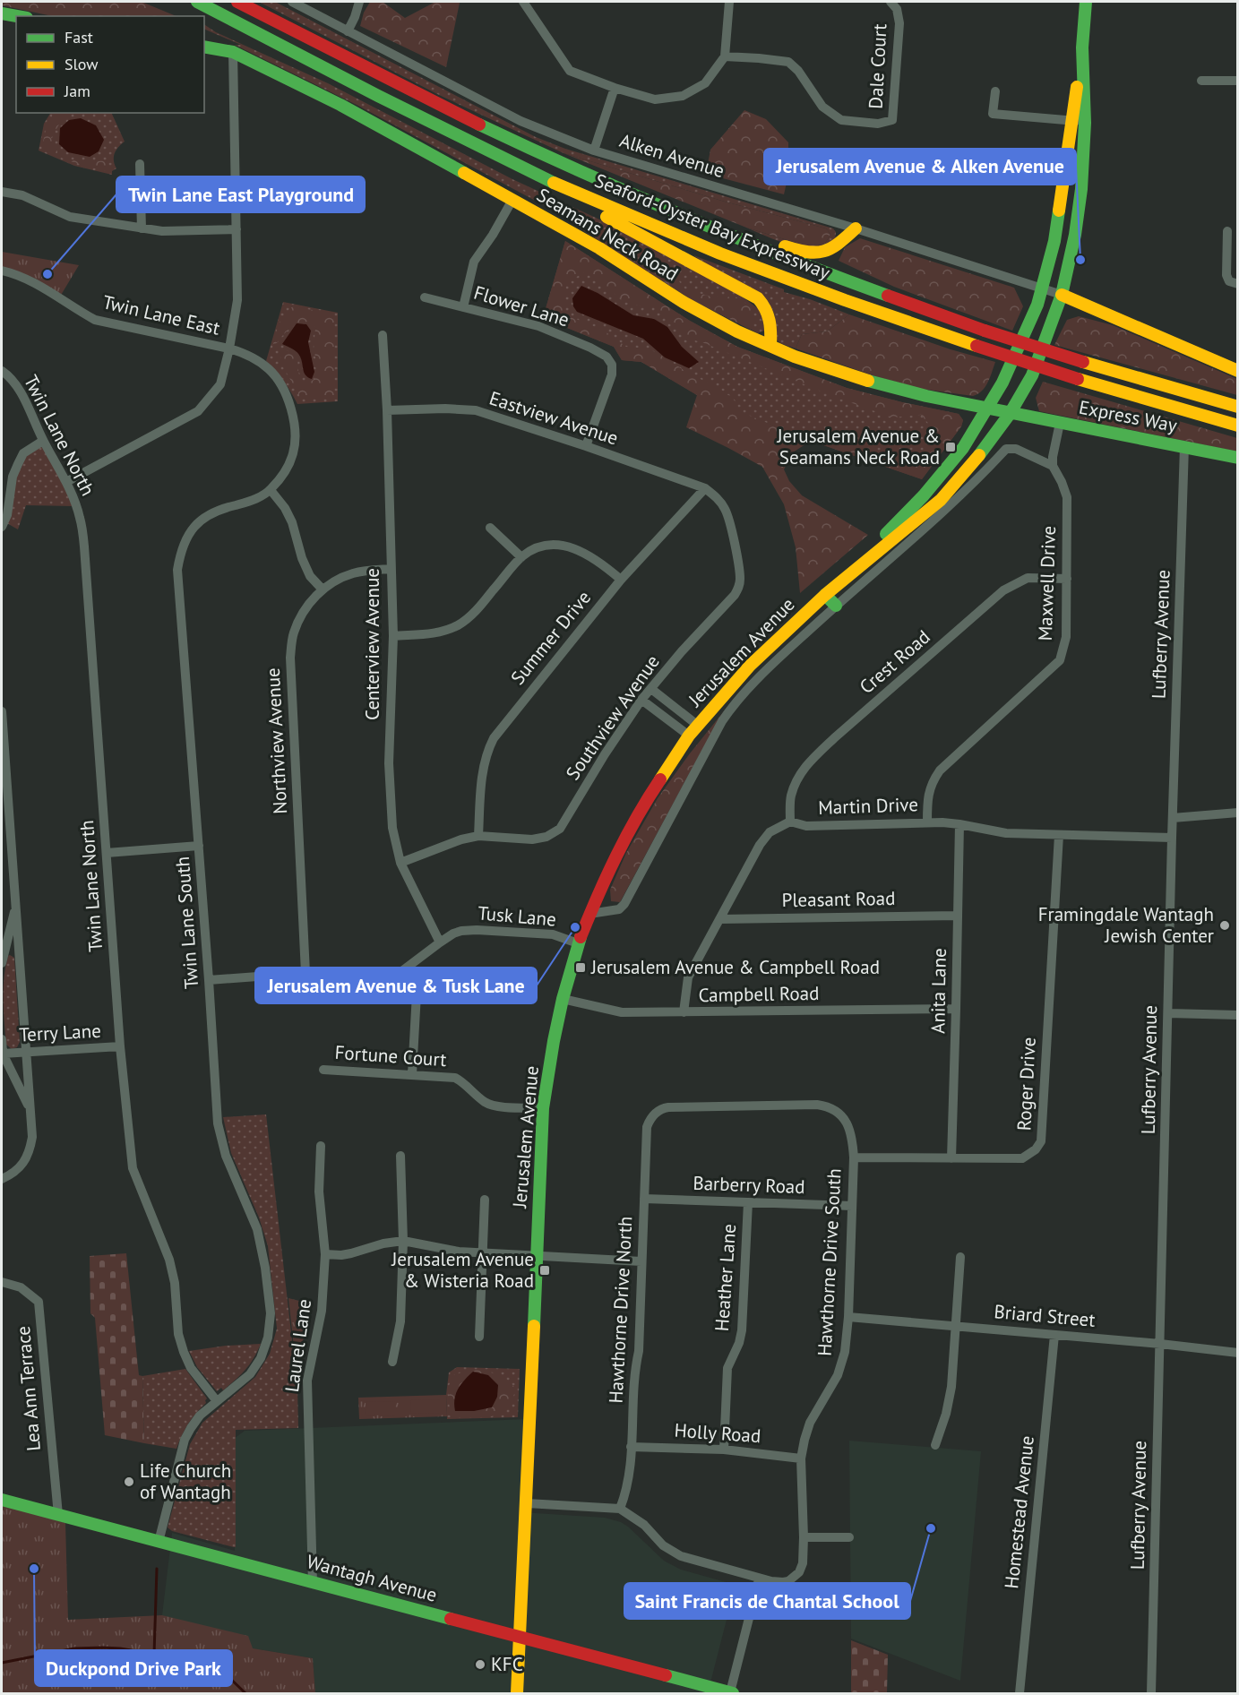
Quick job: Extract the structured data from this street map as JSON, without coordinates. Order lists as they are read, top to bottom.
{
  "streets": {
    "main road": [
      "Seaford-Oyster Bay Expressway",
      "Seamans Neck Road",
      "Express Way",
      "Jerusalem Avenue",
      "Wantagh Avenue"
    ],
    "street": [
      "Dale Court",
      "Alken Avenue",
      "Flower Lane",
      "Twin Lane East",
      "Eastview Avenue",
      "Twin Lane North",
      "Maxwell Drive",
      "Lufberry Avenue",
      "Summer Drive",
      "Centerview Avenue",
      "Crest Road",
      "Southview Avenue",
      "Northview Avenue",
      "Martin Drive",
      "Pleasant Road",
      "Tusk Lane",
      "Twin Lane South",
      "Anita Lane",
      "Campbell Road",
      "Terry Lane",
      "Fortune Court",
      "Roger Drive",
      "Barberry Road",
      "Hawthorne Drive South",
      "Heather Lane",
      "Hawthorne Drive North",
      "Briard Street",
      "Laurel Lane",
      "Lea Ann Terrace",
      "Holly Road",
      "Homestead Avenue"
    ]
  },
  "crossings": [
    ["Alken Avenue", "Jerusalem Avenue"],
    ["Seamans Neck Road", "Express Way"],
    ["Seamans Neck Road", "Jerusalem Avenue"],
    ["Flower Lane", "Eastview Avenue"],
    ["Twin Lane East", "Twin Lane South"],
    ["Express Way", "Lufberry Avenue"],
    ["Express Way", "Jerusalem Avenue"],
    ["Eastview Avenue", "Summer Drive"],
    ["Eastview Avenue", "Centerview Avenue"],
    ["Eastview Avenue", "Southview Avenue"],
    ["Twin Lane North", "Twin Lane South"],
    ["Twin Lane North", "Terry Lane"],
    ["Maxwell Drive", "Crest Road"],
    ["Maxwell Drive", "Martin Drive"],
    ["Lufberry Avenue", "Martin Drive"],
    ["Lufberry Avenue", "Briard Street"],
    ["Summer Drive", "Southview Avenue"],
    ["Centerview Avenue", "Southview Avenue"],
    ["Centerview Avenue", "Northview Avenue"],
    ["Centerview Avenue", "Tusk Lane"],
    ["Jerusalem Avenue", "Tusk Lane"],
    ["Jerusalem Avenue", "Campbell Road"],
    ["Jerusalem Avenue", "Fortune Court"],
    ["Jerusalem Avenue", "Wantagh Avenue"],
    ["Crest Road", "Martin Drive"],
    ["Northview Avenue", "Tusk Lane"],
    ["Martin Drive", "Anita Lane"],
    ["Martin Drive", "Roger Drive"],
    ["Pleasant Road", "Anita Lane"],
    ["Tusk Lane", "Twin Lane South"],
    ["Twin Lane South", "Wantagh Avenue"],
    ["Anita Lane", "Campbell Road"],
    ["Anita Lane", "Roger Drive"],
    ["Roger Drive", "Hawthorne Drive South"],
    ["Barberry Road", "Hawthorne Drive South"],
    ["Barberry Road", "Heather Lane"],
    ["Barberry Road", "Hawthorne Drive North"],
    ["Hawthorne Drive South", "Hawthorne Drive North"],
    ["Hawthorne Drive South", "Briard Street"],
    ["Hawthorne Drive South", "Holly Road"],
    ["Heather Lane", "Holly Road"],
    ["Hawthorne Drive North", "Holly Road"],
    ["Briard Street", "Homestead Avenue"],
    ["Laurel Lane", "Wantagh Avenue"],
    ["Lea Ann Terrace", "Wantagh Avenue"]
  ],
  "places": {
    "other": [
      "Jerusalem Avenue & Alken Avenue",
      "Twin Lane East Playground",
      "Framingdale Wantagh Jewish Center",
      "Jerusalem Avenue & Tusk Lane",
      "Life Church of Wantagh",
      "Saint Francis de Chantal School",
      "Duckpond Drive Park",
      "KFC"
    ],
    "transit": ["Jerusalem Avenue & Seamans Neck Road", "Jerusalem Avenue & Campbell Road", "Jerusalem Avenue & Wisteria Road"]
  },
  "legend": ["Fast", "Slow", "Jam"]
}
